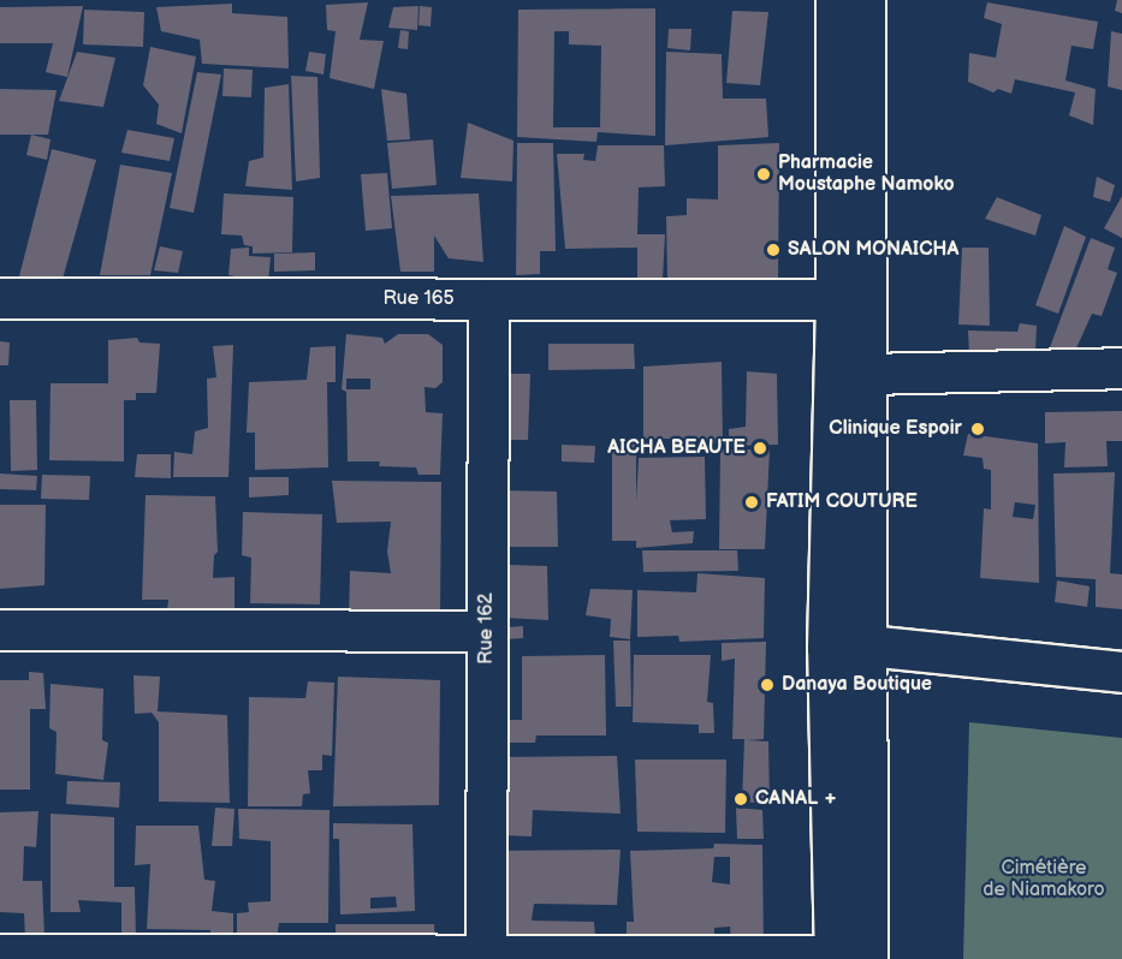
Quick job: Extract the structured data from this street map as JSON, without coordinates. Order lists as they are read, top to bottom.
{
  "streets": {
    "street": ["Rue 165", "Rue 162"]
  },
  "crossings": [
    ["Rue 165", "Rue 162"]
  ],
  "parks": ["Cimétière de Niamakoro"],
  "places": [
    "Pharmacie Moustaphe Namoko",
    "SALON MONAICHA",
    "Clinique Espoir",
    "AICHA BEAUTE",
    "FATIM COUTURE",
    "Danaya Boutique",
    "CANAL +"
  ]
}
